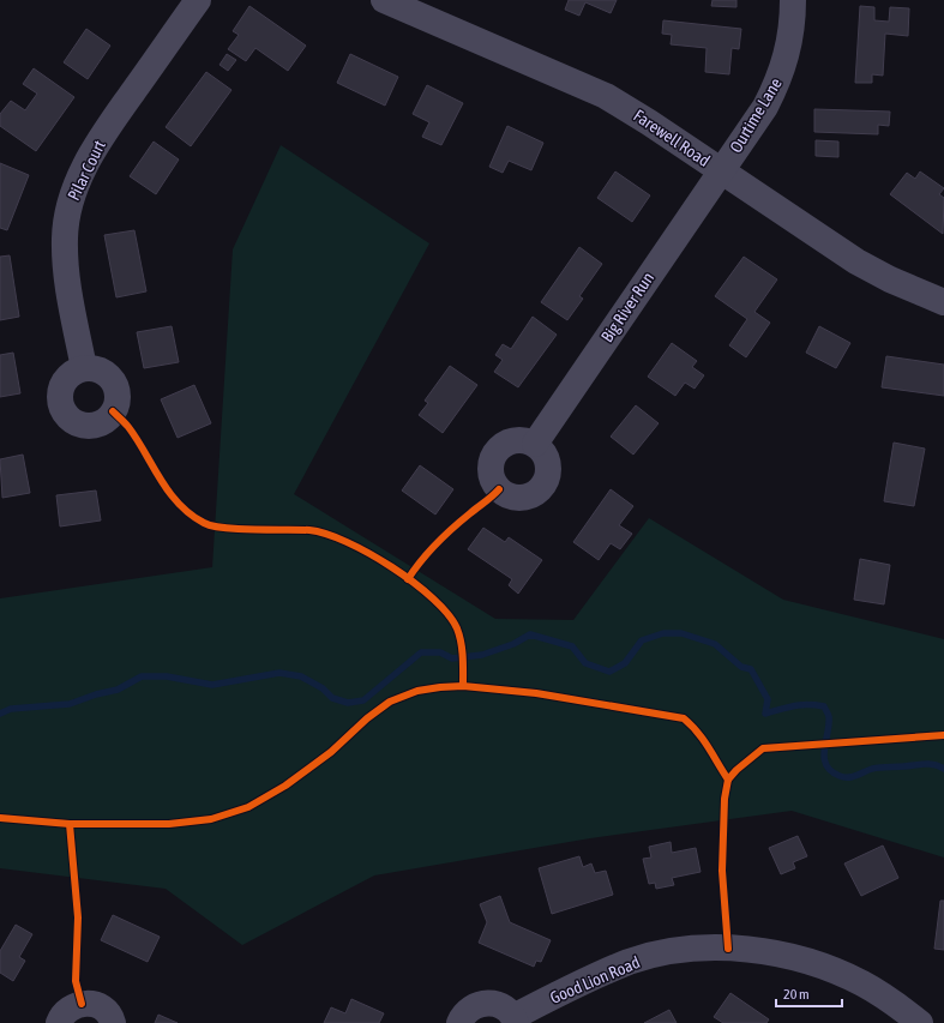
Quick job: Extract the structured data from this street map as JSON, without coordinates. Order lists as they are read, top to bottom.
{
  "streets": {
    "street": [
      "Ourtime Lane",
      "Farewell Road",
      "Pilar Court",
      "Big River Run",
      "Good Lion Road"
    ]
  },
  "crossings": [
    ["Ourtime Lane", "Farewell Road"],
    ["Ourtime Lane", "Big River Run"],
    ["Farewell Road", "Big River Run"]
  ],
  "scale_bar": "20 m"
}
